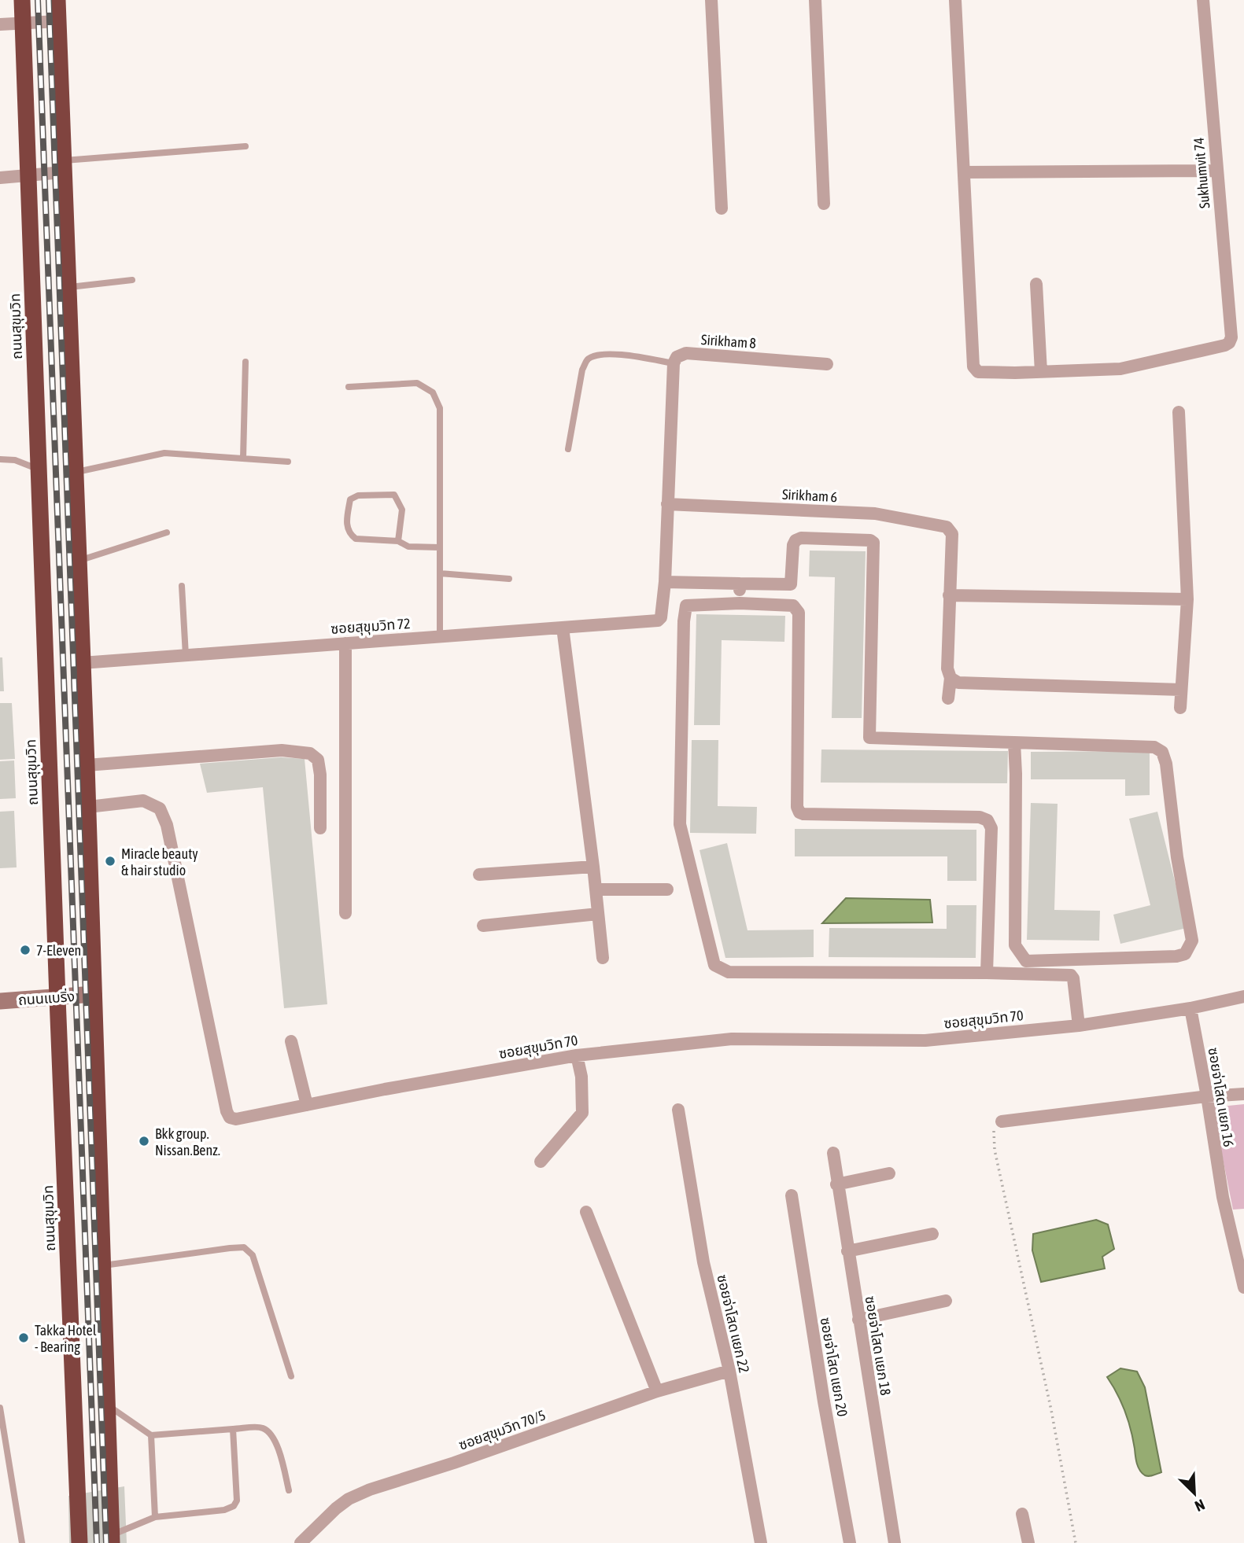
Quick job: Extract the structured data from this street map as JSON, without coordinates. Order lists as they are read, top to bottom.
{
  "streets": {
    "highway": ["ถนนสุขุมวิท"],
    "main road": ["ถนนแบริ่ง"],
    "street": [
      "Sukhumvit 74",
      "Sirikham 8",
      "Sirikham 6",
      "ซอยสุขุมวิท 72",
      "ซอยสุขุมวิท 70",
      "ซอยจ่าโสด แยก 16",
      "ซอยจ่าโสด แยก 22",
      "ซอยจ่าโสด แยก 18",
      "ซอยจ่าโสด แยก 20",
      "ซอยสุขุมวิท 70/5"
    ]
  },
  "crossings": [
    ["ถนนสุขุมวิท", "ถนนแบริ่ง"],
    ["ซอยสุขุมวิท 70", "ซอยจ่าโสด แยก 16"],
    ["ซอยจ่าโสด แยก 22", "ซอยสุขุมวิท 70/5"]
  ],
  "places": [
    "Miracle beauty & hair studio",
    "7-Eleven",
    "Bkk group. Nissan.Benz.",
    "Takka Hotel - Bearing"
  ],
  "north": "bottom right"
}
